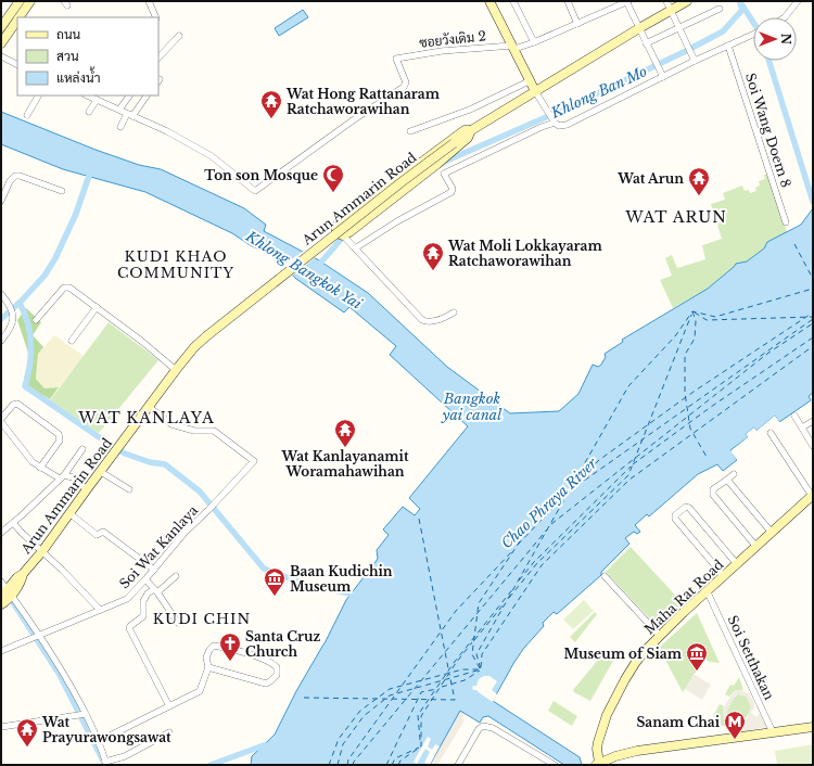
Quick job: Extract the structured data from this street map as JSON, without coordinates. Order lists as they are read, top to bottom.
{
  "streets": {
    "main road": ["Arun Ammarin Road", "Maha Rat Road"],
    "street": [
      "ซอยวังเดิม 2",
      "Soi Wang Doem 8",
      "Soi Wat Kanlaya",
      "Soi Setthakan"
    ]
  },
  "crossings": [
    ["Arun Ammarin Road", "Soi Wat Kanlaya"],
    ["Maha Rat Road", "Soi Setthakan"]
  ],
  "districts": [
    "WAT ARUN",
    "KUDI KHAO COMMUNITY",
    "WAT KANLAYA",
    "KUDI CHIN"
  ],
  "water": [
    "Khlong Ban Mo",
    "Khlong Bangkok Yai",
    "Bangkok yai canal",
    "Chao Phraya River"
  ],
  "places": {
    "temple": [
      "Wat Hong Rattanaram Ratchaworawihan",
      "Wat Arun",
      "Wat Moli Lokkayaram Ratchaworawihan",
      "Wat Kanlayanamit Woramahawihan",
      "Wat Prayurawongsawat"
    ],
    "mosque": ["Ton son Mosque"],
    "museum": ["Baan Kudichin Museum", "Museum of Siam"],
    "church": ["Santa Cruz Church"],
    "metro station": ["Sanam Chai"]
  },
  "legend": ["ถนน", "สวน", "แหล่งน้ำ"],
  "north": "right"
}
